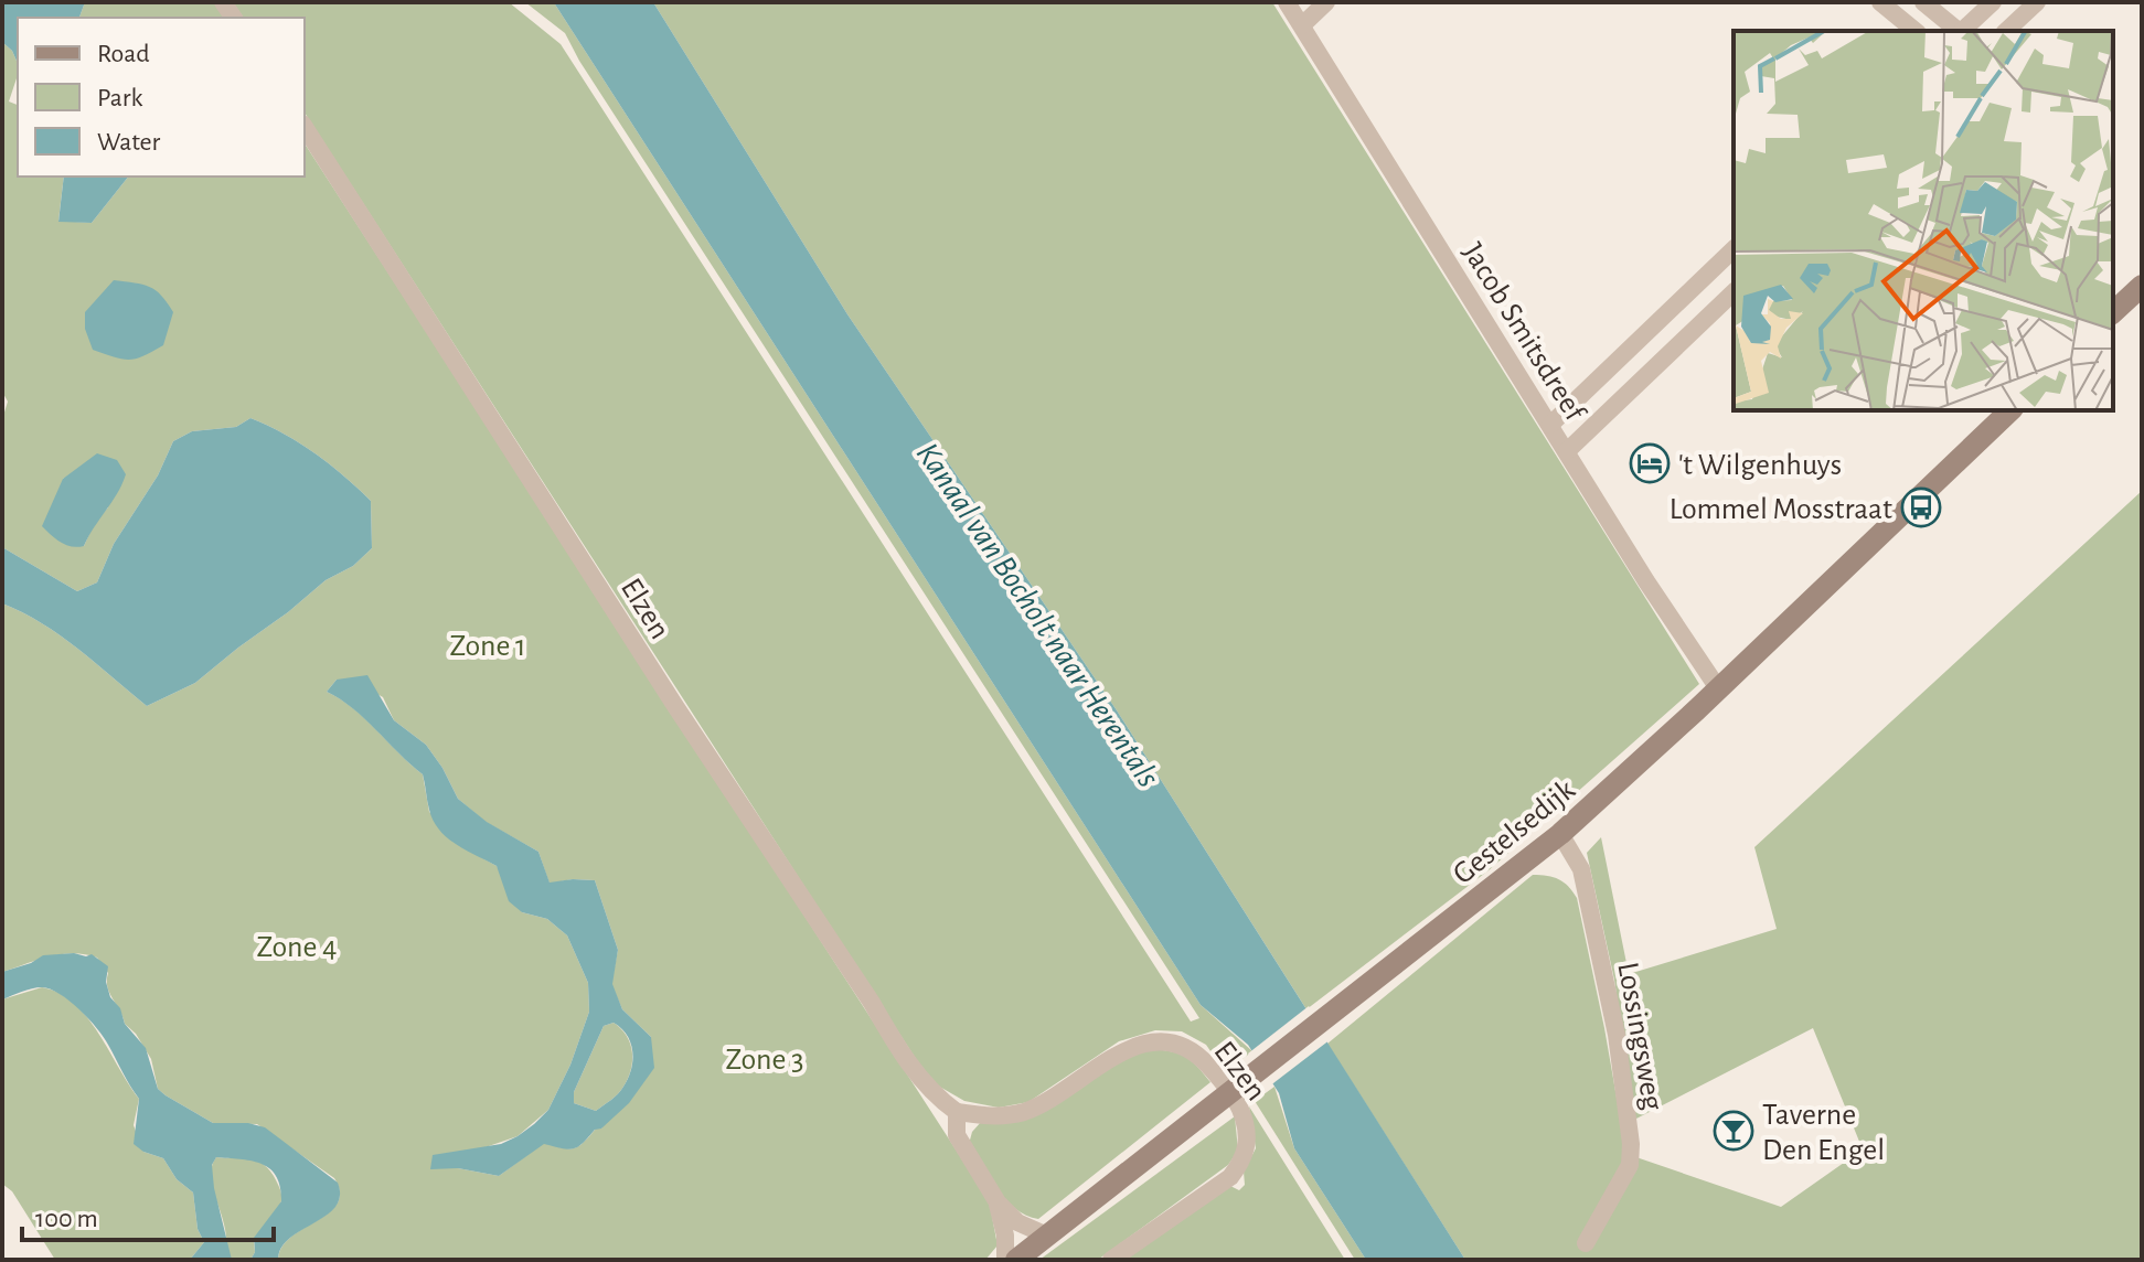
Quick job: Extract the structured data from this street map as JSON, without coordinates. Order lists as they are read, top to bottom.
{
  "streets": {
    "main road": ["Gestelsedijk"],
    "street": ["Jacob Smitsdreef", "Elzen", "Lossingsweg"]
  },
  "crossings": [
    ["Jacob Smitsdreef", "Gestelsedijk"],
    ["Gestelsedijk", "Lossingsweg"]
  ],
  "water": ["Kanaal van Bocholt naar Herentals"],
  "parks": ["Zone 1", "Zone 4", "Zone 3"],
  "places": {
    "hotel": ["'t Wilgenhuys"],
    "bus stop": ["Lommel Mosstraat"],
    "bar": ["Taverne Den Engel"]
  },
  "legend": ["Road", "Park", "Water"],
  "scale_bar": "100 m"
}
